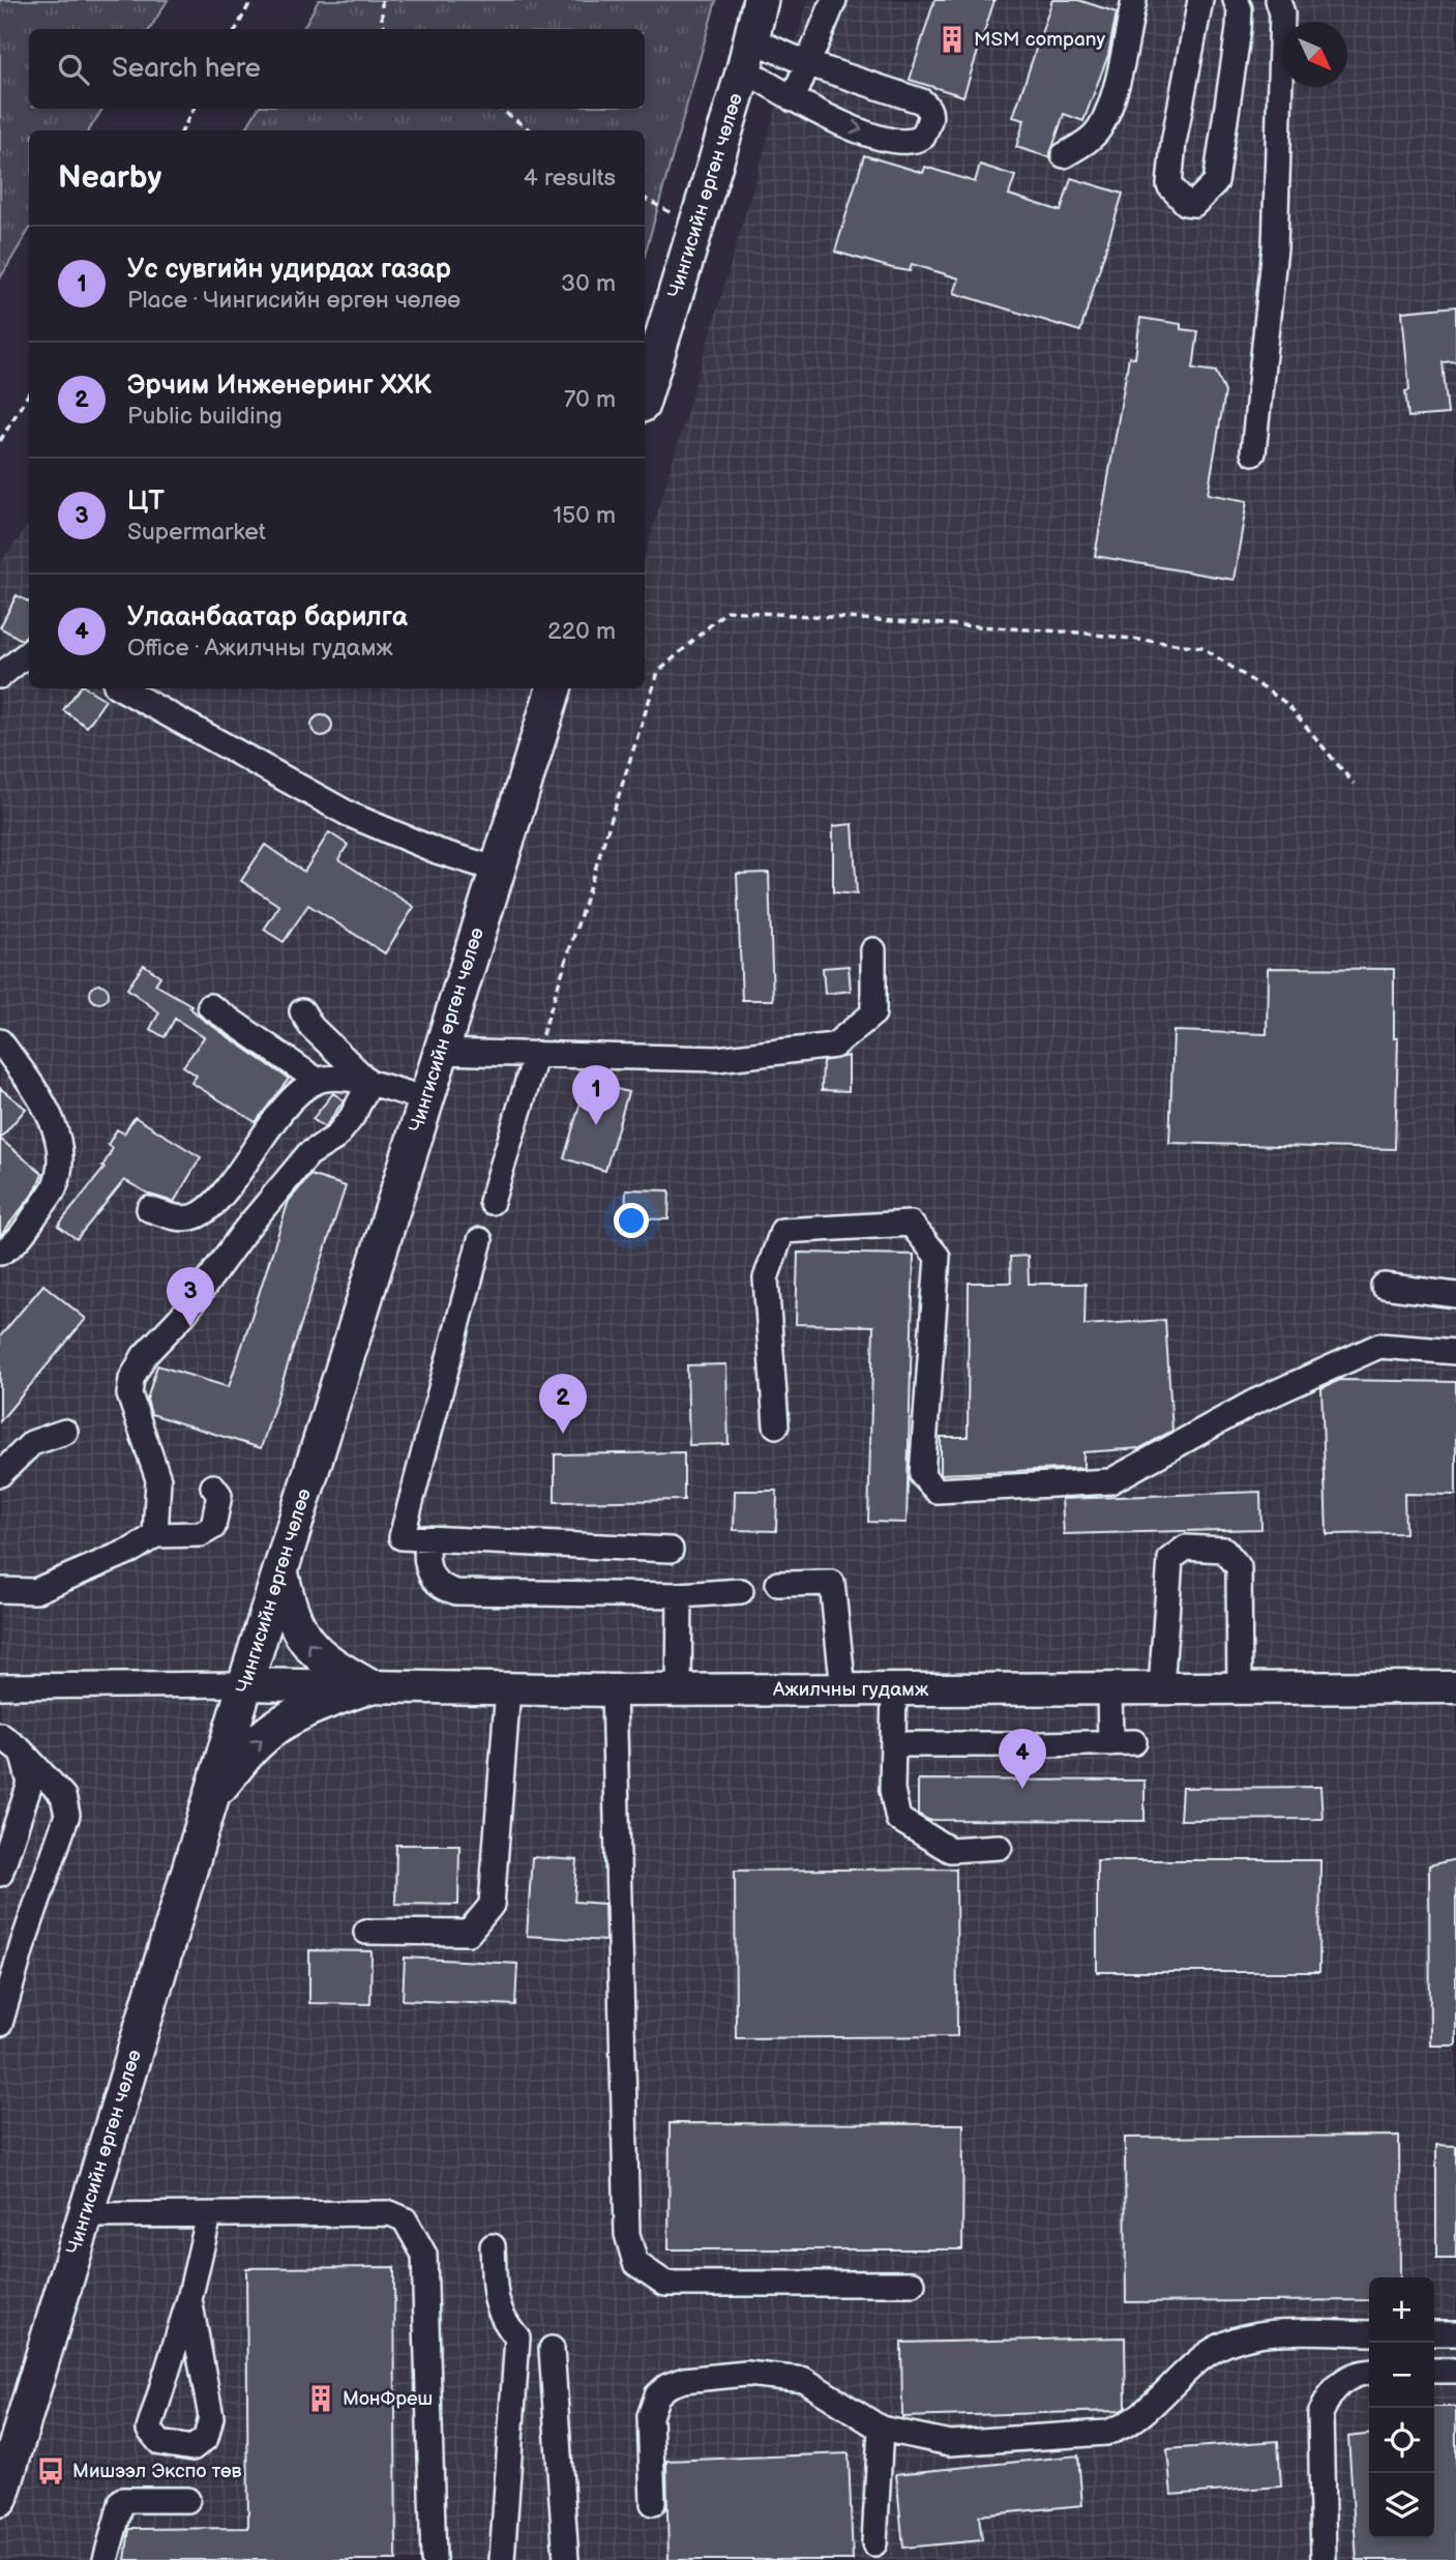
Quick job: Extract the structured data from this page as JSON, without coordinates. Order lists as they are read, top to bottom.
{
  "streets": {
    "highway": ["Чингисийн өргөн чөлөө"],
    "main road": ["Ажилчны гудамж"]
  },
  "crossings": [
    ["Чингисийн өргөн чөлөө", "Ажилчны гудамж"]
  ],
  "places": {
    "building": ["MSM company", "МонФреш"],
    "bus stop": ["Мишээл Экспо төв"]
  },
  "north": "bottom right",
  "page": {
    "search": "Search here",
    "heading": ["Nearby", "4 results"],
    "list": [
      {
        "mark": "1",
        "name": "Ус сувгийн удирдах газар",
        "note": "Place · Чингисийн өргөн чөлөө",
        "value": "30 m"
      },
      {
        "mark": "2",
        "name": "Эрчим Инженеринг ХХК",
        "note": "Public building",
        "value": "70 m"
      },
      {
        "mark": "3",
        "name": "ЦТ",
        "note": "Supermarket",
        "value": "150 m"
      },
      {
        "mark": "4",
        "name": "Улаанбаатар барилга",
        "note": "Office · Ажилчны гудамж",
        "value": "220 m"
      }
    ],
    "pins": [
      "1",
      "3",
      "2",
      "4"
    ],
    "map_buttons": ["+", "−"]
  }
}
